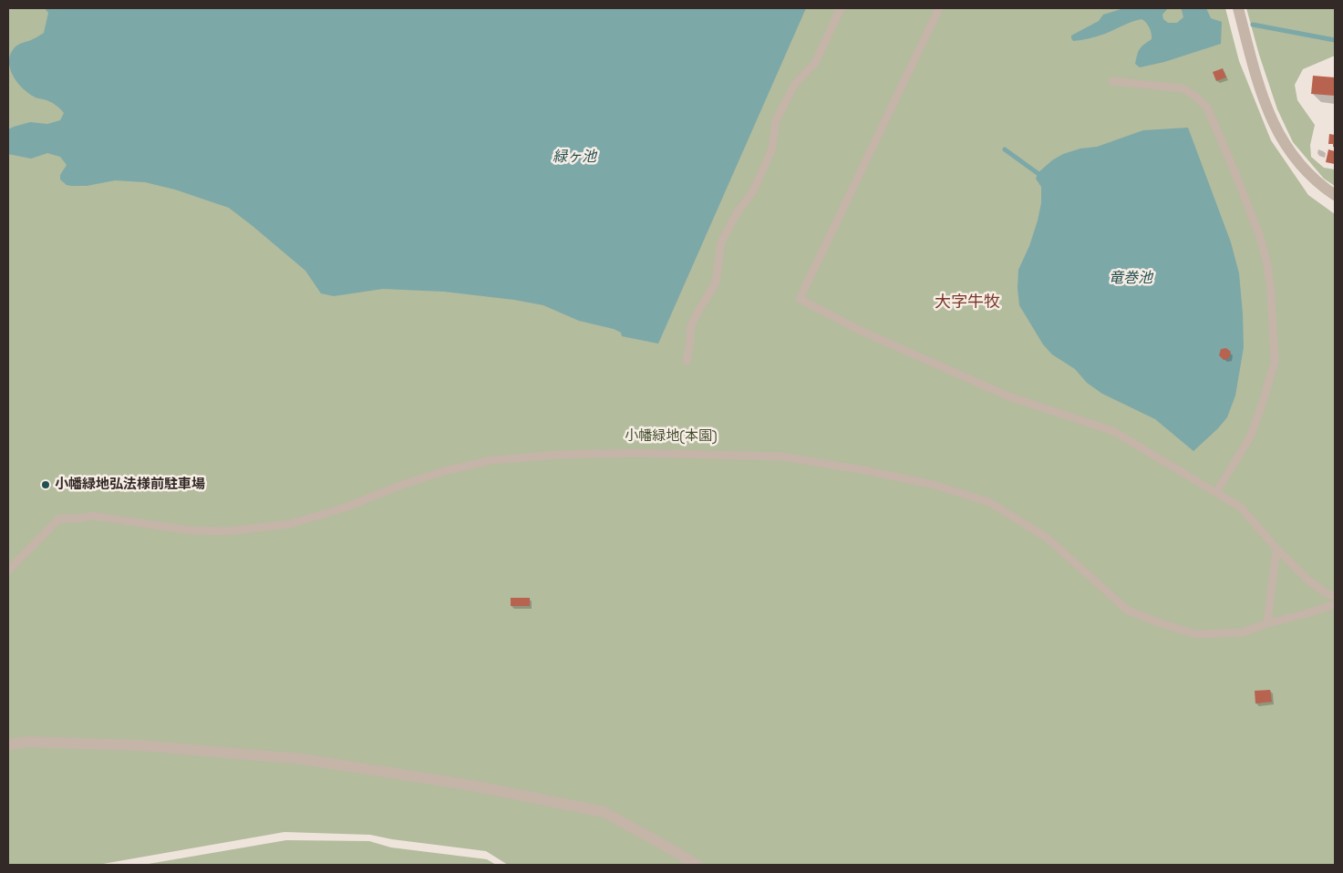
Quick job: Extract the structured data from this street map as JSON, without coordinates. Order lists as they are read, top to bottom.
{
  "districts": ["大字牛牧"],
  "water": ["緑ヶ池", "竜巻池"],
  "parks": ["小幡緑地(本園)"],
  "places": ["小幡緑地弘法様前駐車場"]
}
